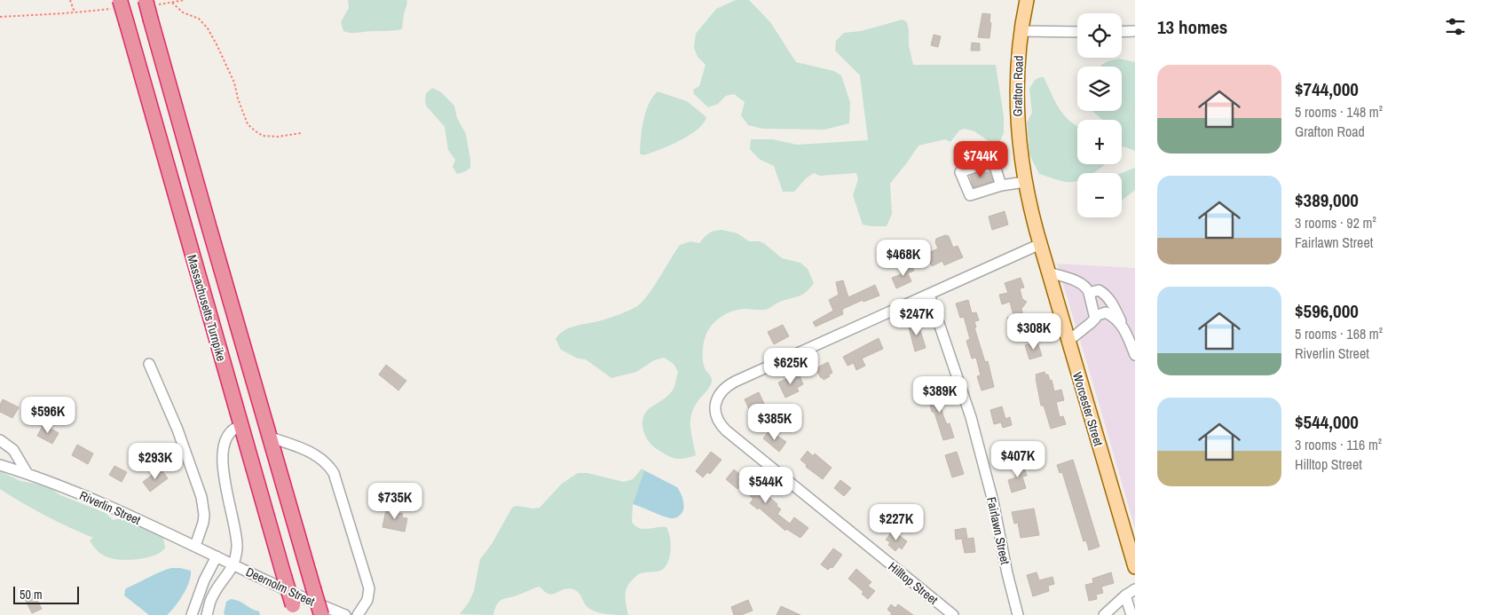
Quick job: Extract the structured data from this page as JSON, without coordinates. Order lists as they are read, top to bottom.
{
  "streets": {
    "highway": ["Massachusetts Turnpike"],
    "main road": ["Grafton Road", "Worcester Street"],
    "street": [
      "Riverlin Street",
      "Fairlawn Street",
      "Hilltop Street",
      "Deernolm Street"
    ]
  },
  "crossings": [
    ["Grafton Road", "Worcester Street"],
    ["Worcester Street", "Hilltop Street"],
    ["Riverlin Street", "Deernolm Street"],
    ["Fairlawn Street", "Hilltop Street"]
  ],
  "scale_bar": "50 m",
  "page": {
    "heading": "13 homes",
    "map_buttons": ["+", "−"],
    "list": [
      {
        "name": "$744,000",
        "note": "5 rooms · 148 m² · Grafton Road"
      },
      {
        "name": "$389,000",
        "note": "3 rooms · 92 m² · Fairlawn Street"
      },
      {
        "name": "$596,000",
        "note": "5 rooms · 168 m² · Riverlin Street"
      },
      {
        "name": "$544,000",
        "note": "3 rooms · 116 m² · Hilltop Street"
      }
    ],
    "price": [
      "$744K",
      "$468K",
      "$247K",
      "$308K",
      "$625K",
      "$389K",
      "$596K",
      "$385K",
      "$407K",
      "$293K",
      "$544K",
      "$735K",
      "$227K"
    ],
    "scale": "50 m"
  }
}
